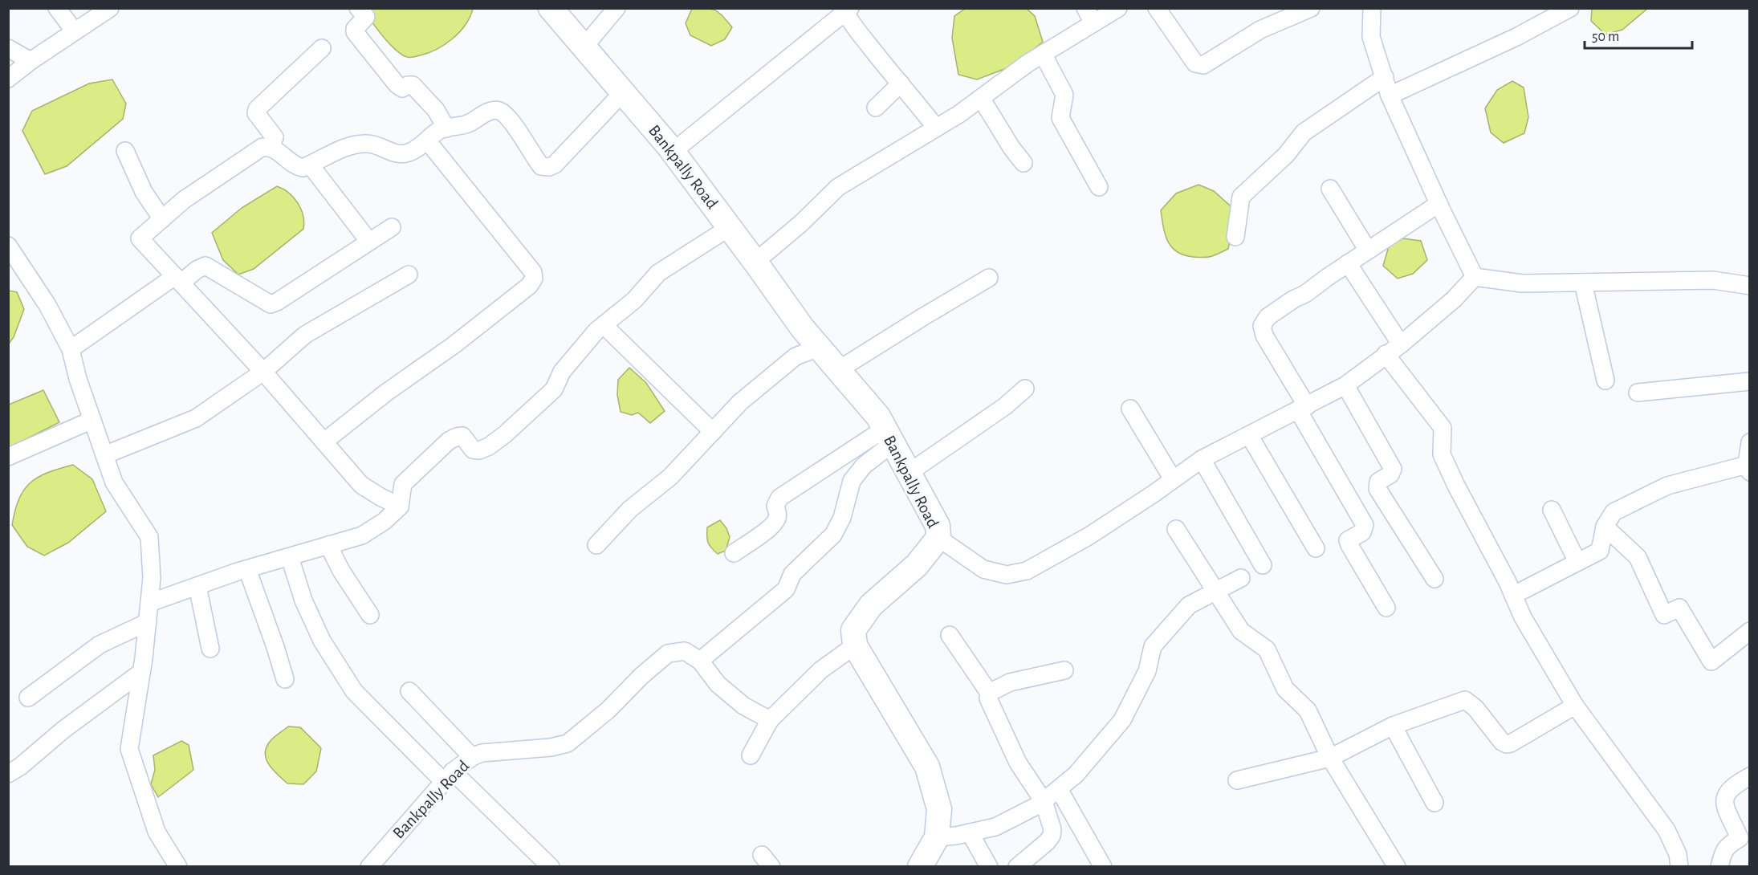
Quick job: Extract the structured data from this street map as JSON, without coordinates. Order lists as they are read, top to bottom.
{
  "streets": {
    "street": ["Bankpally Road"]
  },
  "scale_bar": "50 m"
}
